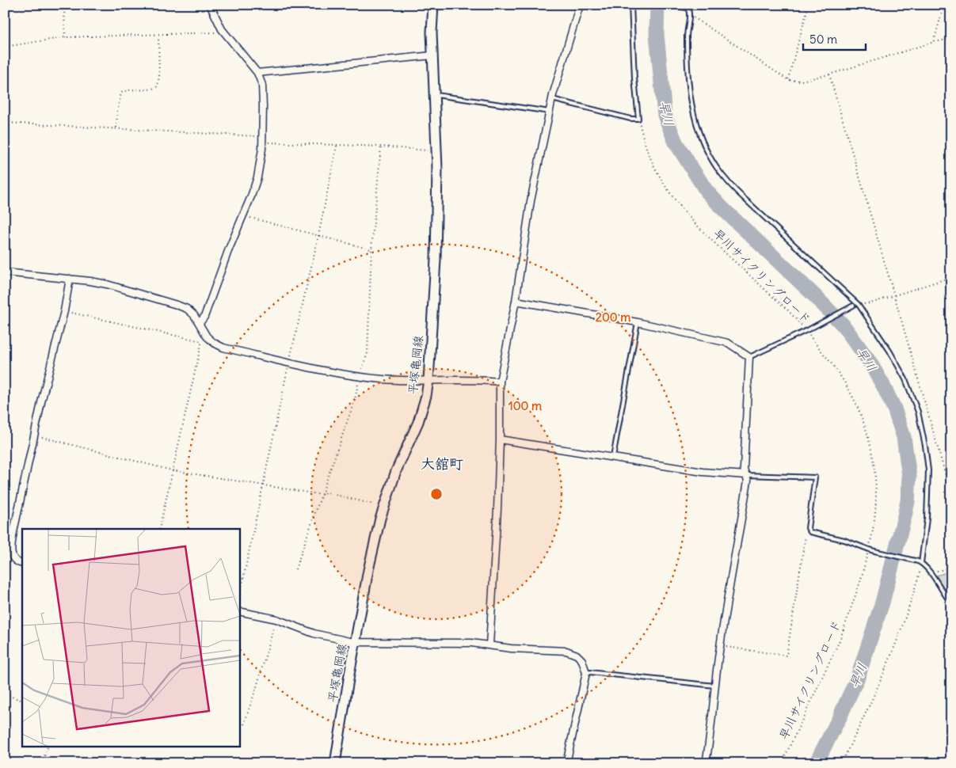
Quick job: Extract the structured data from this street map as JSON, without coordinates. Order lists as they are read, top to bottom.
{
  "streets": {
    "main road": ["平塚亀岡線"],
    "path": ["早川サイクリングロード"]
  },
  "districts": ["大舘町"],
  "water": ["早川"],
  "scale_bar": "50 m",
  "rings": ["200 m", "100 m"]
}
